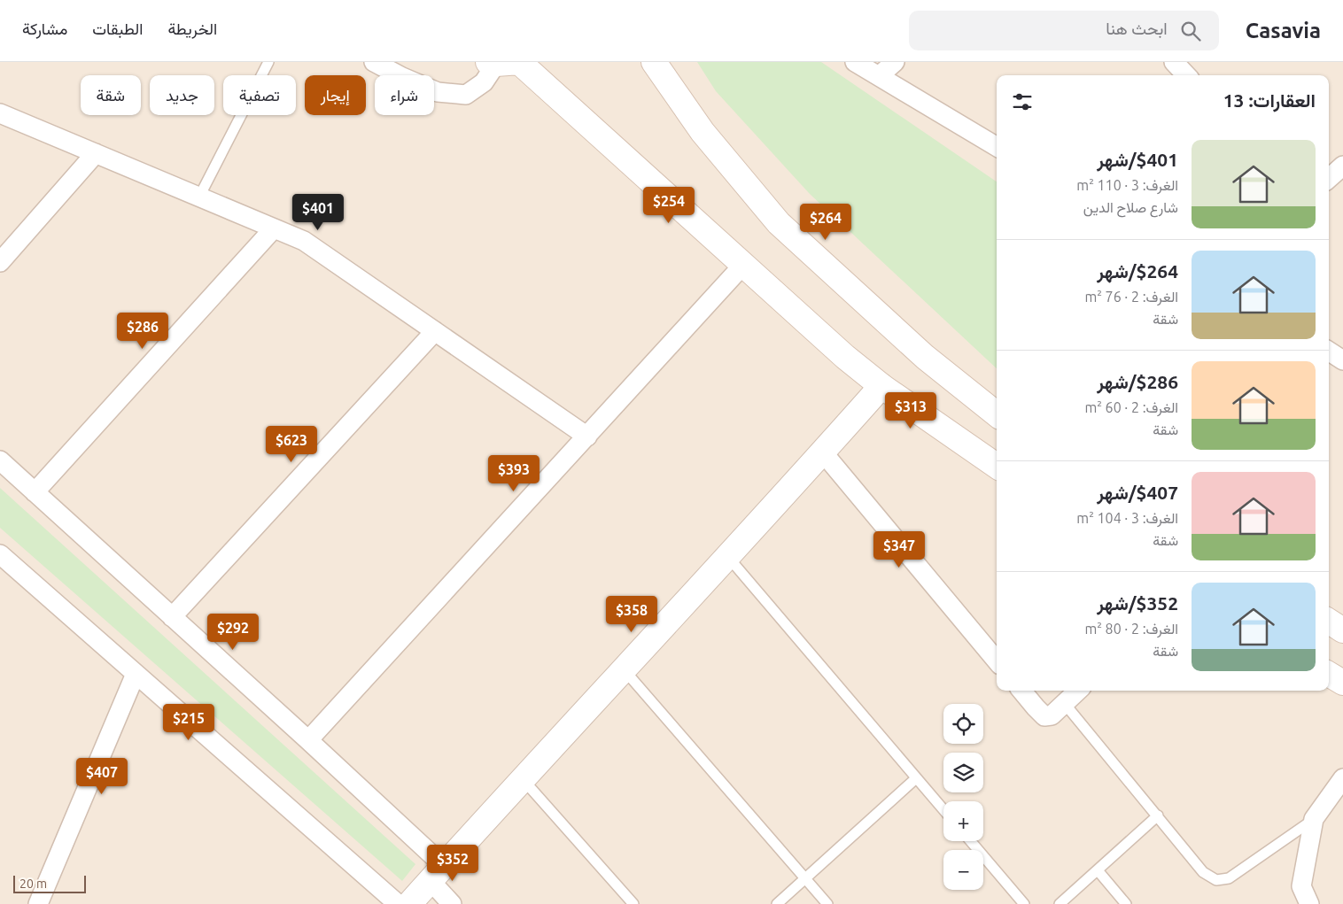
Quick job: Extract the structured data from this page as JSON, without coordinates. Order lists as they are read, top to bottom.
{
  "scale_bar": "20 m",
  "page": {
    "header": "Casavia",
    "search": "ابحث هنا",
    "nav": ["الخريطة", "الطبقات", "مشاركة"],
    "chip": [
      "شراء",
      "إيجار",
      "تصفية",
      "جديد",
      "شقة"
    ],
    "heading": "العقارات: 13",
    "list": [
      {
        "name": "$401/شهر",
        "note": "الغرف: 3 · 110 m² · شارع صلاح الدين"
      },
      {
        "name": "$264/شهر",
        "note": "الغرف: 2 · 76 m² · شقة"
      },
      {
        "name": "$286/شهر",
        "note": "الغرف: 2 · 60 m² · شقة"
      },
      {
        "name": "$407/شهر",
        "note": "الغرف: 3 · 104 m² · شقة"
      },
      {
        "name": "$352/شهر",
        "note": "الغرف: 2 · 80 m² · شقة"
      }
    ],
    "price": [
      "$254",
      "$401",
      "$264",
      "$286",
      "$313",
      "$623",
      "$393",
      "$347",
      "$358",
      "$292",
      "$215",
      "$407",
      "$352"
    ],
    "map_buttons": ["+", "−"],
    "scale": "20 m"
  }
}
